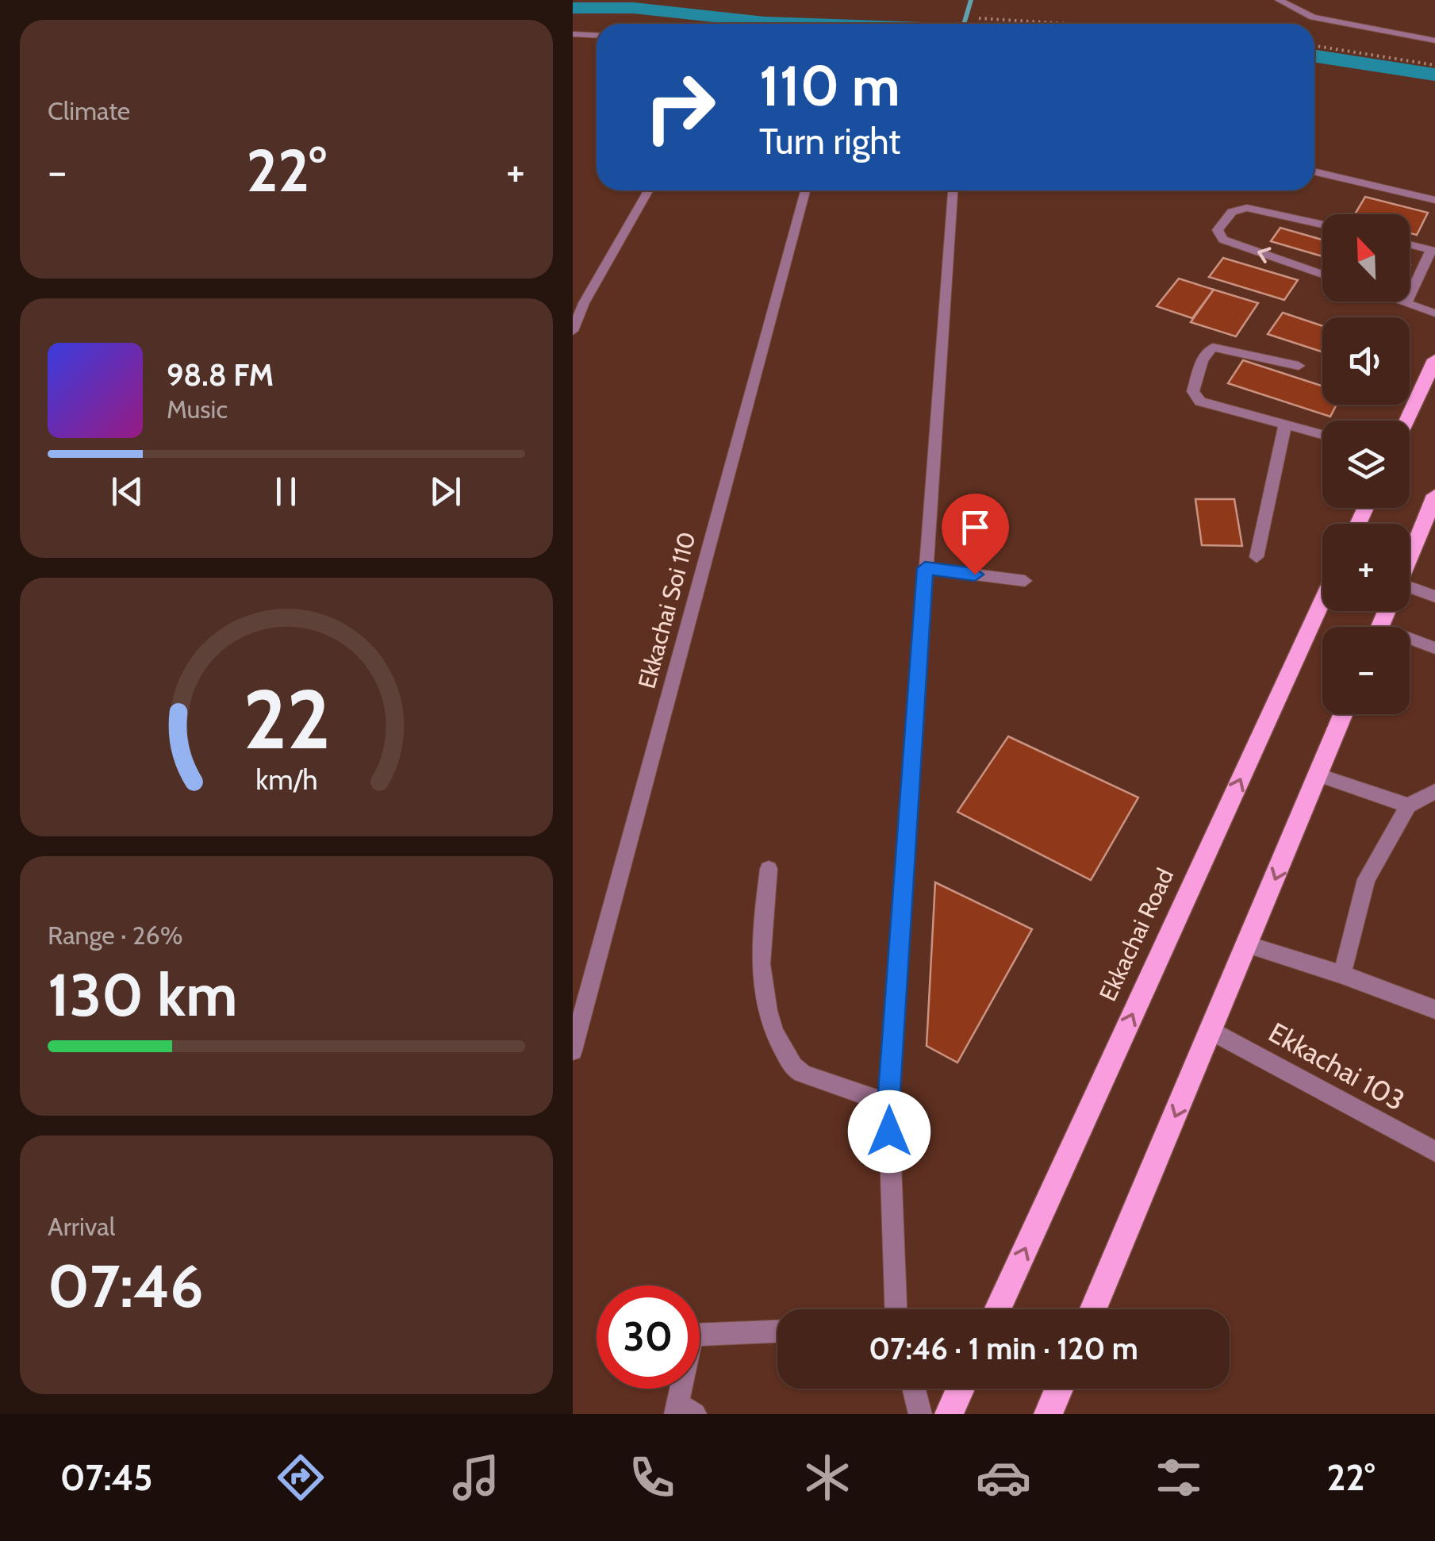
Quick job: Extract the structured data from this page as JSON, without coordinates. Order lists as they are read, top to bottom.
{
  "streets": {
    "main road": ["Ekkachai Road"],
    "street": ["Ekkachai Soi 110", "Ekkachai 103"]
  },
  "north": "top left",
  "page": {
    "tile": [
      "Climate",
      ["Range · 26%", "130 km"],
      ["Arrival", "07:46"]
    ],
    "turn": ["110 m", "Turn right"],
    "heat": ["−", "22°", "+"],
    "map_buttons": ["+", "−"],
    "song": ["98.8 FM", "Music"],
    "limit": "30",
    "trip": "07:46 · 1 min · 120 m",
    "tabs": ["07:45", "22°"],
    "gauge": ["22", "km/h"]
  }
}
